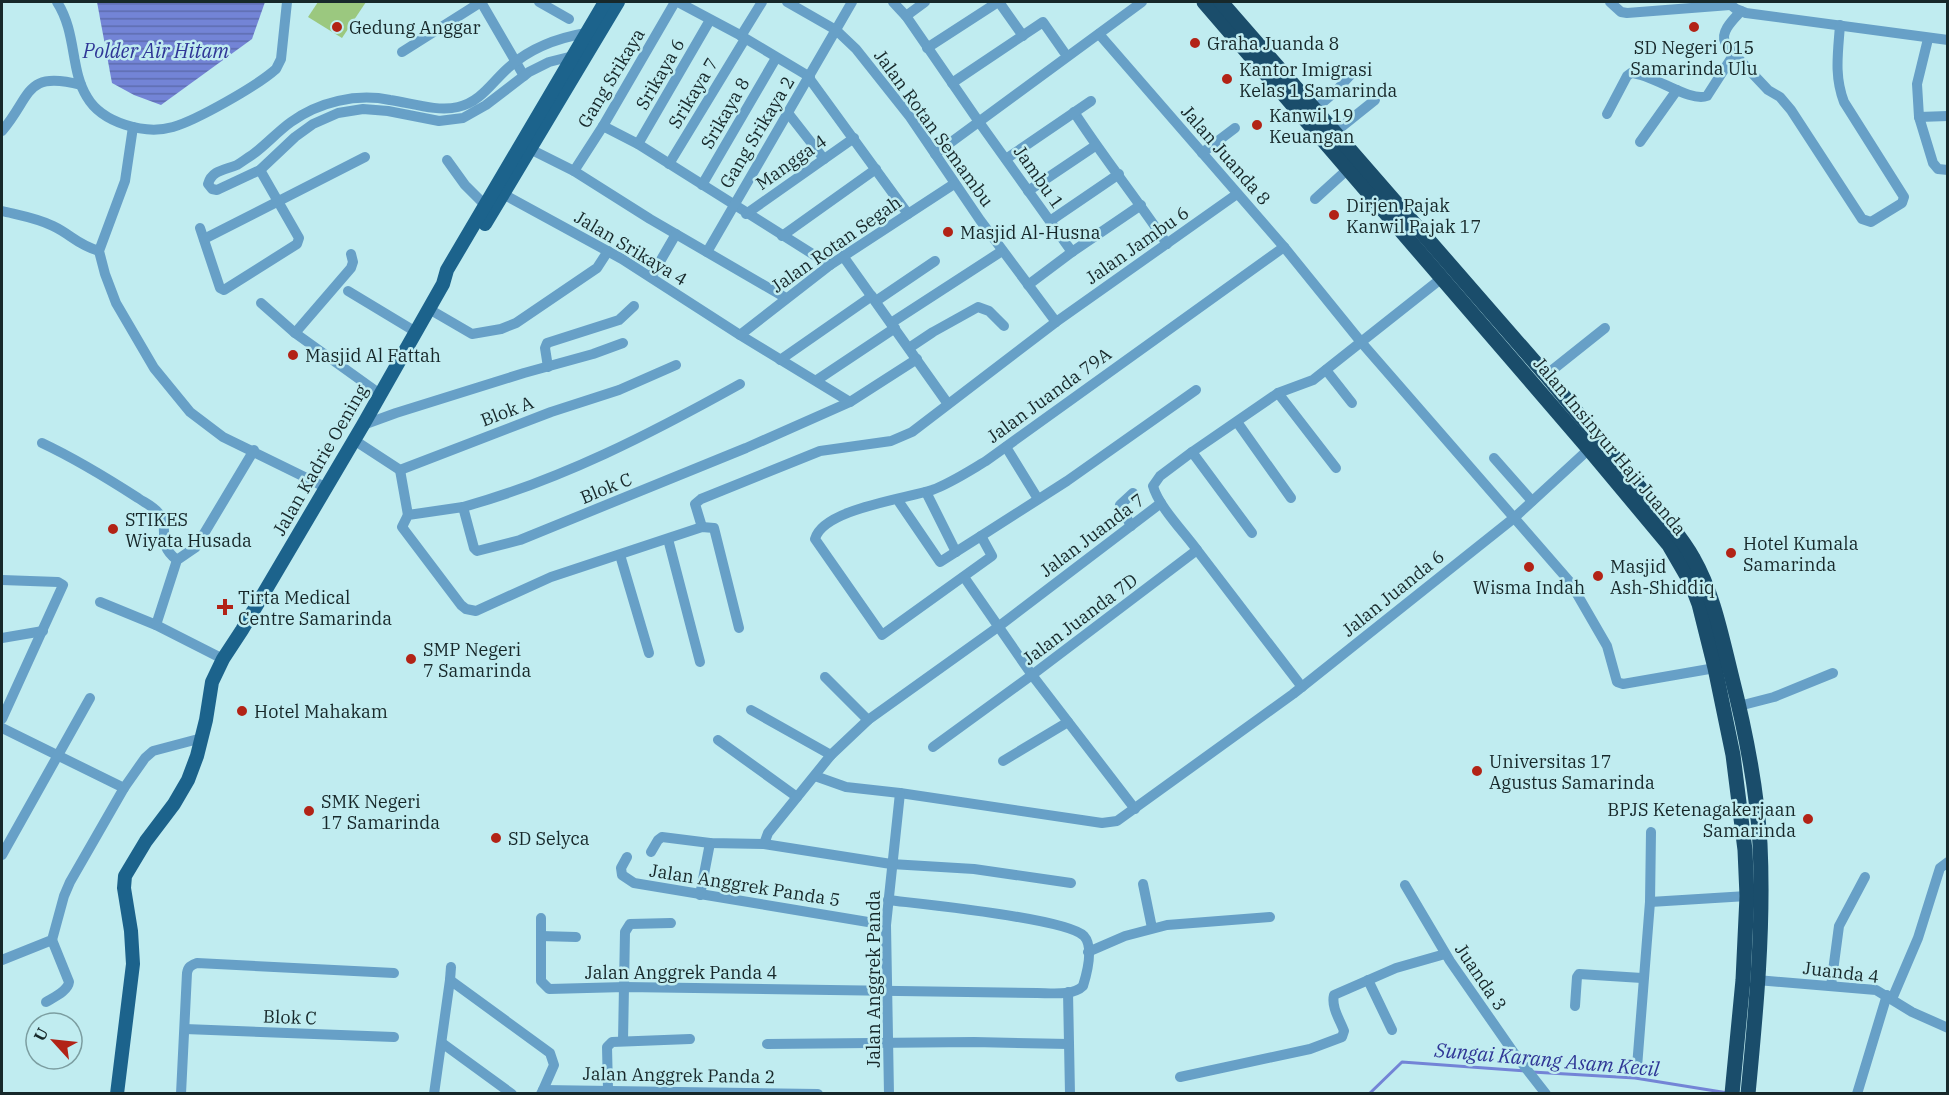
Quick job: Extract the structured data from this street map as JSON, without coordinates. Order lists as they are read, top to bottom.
{
  "streets": {
    "highway": ["Jalan Insinyur Haji Juanda"],
    "main road": ["Jalan Kadrie Oening"],
    "street": [
      "Srikaya 6",
      "Gang Srikaya",
      "Srikaya 7",
      "Srikaya 8",
      "Jalan Rotan Semambu",
      "Gang Srikaya 2",
      "Jalan Juanda 8",
      "Mangga 4",
      "Jambu 1",
      "Jalan Rotan Segah",
      "Jalan Jambu 6",
      "Jalan Srikaya 4",
      "Jalan Juanda 79A",
      "Blok A",
      "Blok C",
      "Jalan Juanda 7",
      "Jalan Juanda 6",
      "Jalan Juanda 7D",
      "Jalan Anggrek Panda 5",
      "Jalan Anggrek Panda 4",
      "Juanda 4",
      "Juanda 3",
      "Jalan Anggrek Panda",
      "Jalan Anggrek Panda 2"
    ]
  },
  "crossings": [
    ["Jalan Rotan Semambu", "Gang Srikaya 2"],
    ["Jalan Rotan Semambu", "Jalan Rotan Segah"],
    ["Jalan Rotan Semambu", "Jalan Jambu 6"],
    ["Jalan Juanda 8", "Jalan Jambu 6"],
    ["Jalan Juanda 8", "Jalan Juanda 79A"],
    ["Jalan Juanda 8", "Jalan Juanda 7"],
    ["Jalan Rotan Segah", "Jalan Srikaya 4"],
    ["Jalan Srikaya 4", "Jalan Kadrie Oening"],
    ["Jalan Srikaya 4", "Blok C"],
    ["Jalan Insinyur Haji Juanda", "Jalan Juanda 7"],
    ["Jalan Insinyur Haji Juanda", "Jalan Juanda 6"],
    ["Jalan Insinyur Haji Juanda", "Juanda 4"],
    ["Jalan Juanda 6", "Jalan Anggrek Panda"],
    ["Jalan Anggrek Panda 5", "Jalan Anggrek Panda"],
    ["Jalan Anggrek Panda 4", "Jalan Anggrek Panda"]
  ],
  "water": ["Polder Air Hitam", "Sungai Karang Asam Kecil"],
  "places": {
    "other": [
      "Gedung Anggar",
      "SD Negeri 015 Samarinda Ulu",
      "Graha Juanda 8",
      "Kantor Imigrasi Kelas 1 Samarinda",
      "Kanwil 19 Keuangan",
      "Dirjen Pajak Kanwil Pajak 17",
      "Masjid Al-Husna",
      "Masjid Al Fattah",
      "STIKES Wiyata Husada",
      "Hotel Kumala Samarinda",
      "Wisma Indah",
      "Masjid Ash-Shiddiq",
      "SMP Negeri 7 Samarinda",
      "Hotel Mahakam",
      "Universitas 17 Agustus Samarinda",
      "SMK Negeri 17 Samarinda",
      "BPJS Ketenagakerjaan Samarinda",
      "SD Selyca"
    ],
    "health": ["Tirta Medical Centre Samarinda"]
  },
  "north": "top left"
}
